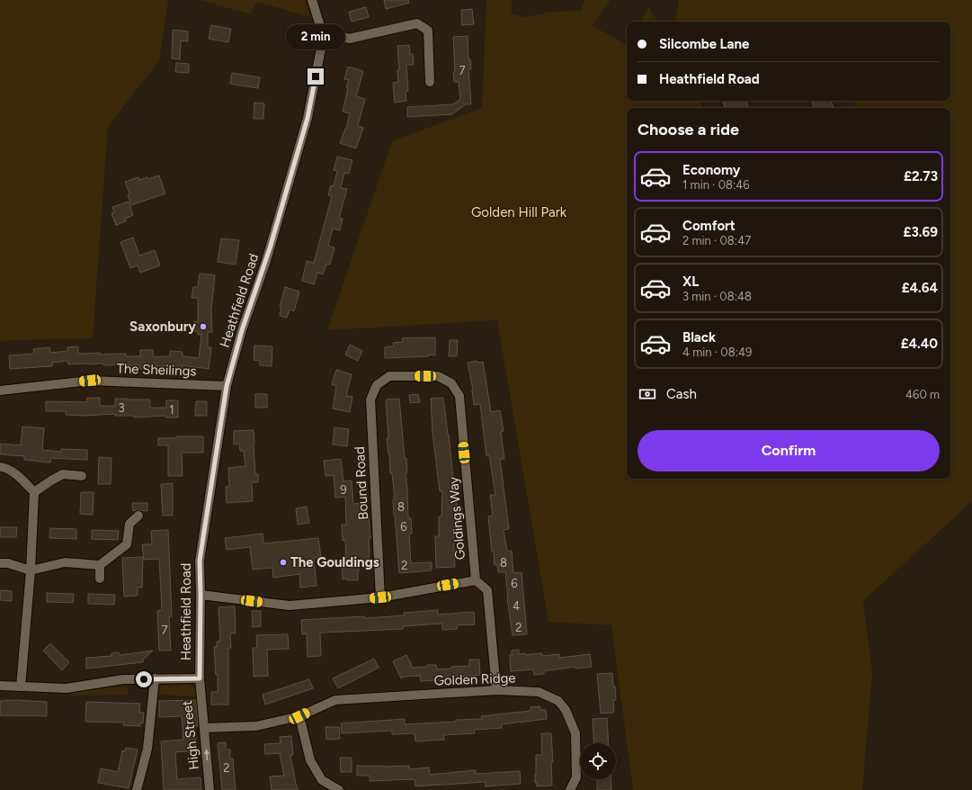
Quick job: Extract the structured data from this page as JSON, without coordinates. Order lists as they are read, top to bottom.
{
  "streets": {
    "street": [
      "Heathfield Road",
      "The Sheilings",
      "Bound Road",
      "Goldings Way",
      "Golden Ridge",
      "High Street"
    ]
  },
  "crossings": [
    ["Heathfield Road", "The Sheilings"],
    ["Heathfield Road", "High Street"],
    ["Bound Road", "Goldings Way"],
    ["Golden Ridge", "High Street"]
  ],
  "parks": ["Golden Hill Park"],
  "places": ["Saxonbury", "The Gouldings"],
  "house_numbers": [
    "7",
    "3",
    "1",
    "9",
    "8",
    "6",
    "8",
    "2",
    "6",
    "4",
    "2",
    "7",
    "2"
  ],
  "page": {
    "banner": ["Silcombe Lane", "Heathfield Road"],
    "bubble": "2 min",
    "heading": "Choose a ride",
    "list": [
      {
        "name": "Economy",
        "note": "1 min · 08:46",
        "value": "£2.73"
      },
      {
        "name": "Comfort",
        "note": "2 min · 08:47",
        "value": "£3.69"
      },
      {
        "name": "XL",
        "note": "3 min · 08:48",
        "value": "£4.64"
      },
      {
        "name": "Black",
        "note": "4 min · 08:49",
        "value": "£4.40"
      }
    ],
    "pay": ["Cash", "460 m"],
    "buttons": "Confirm"
  }
}
